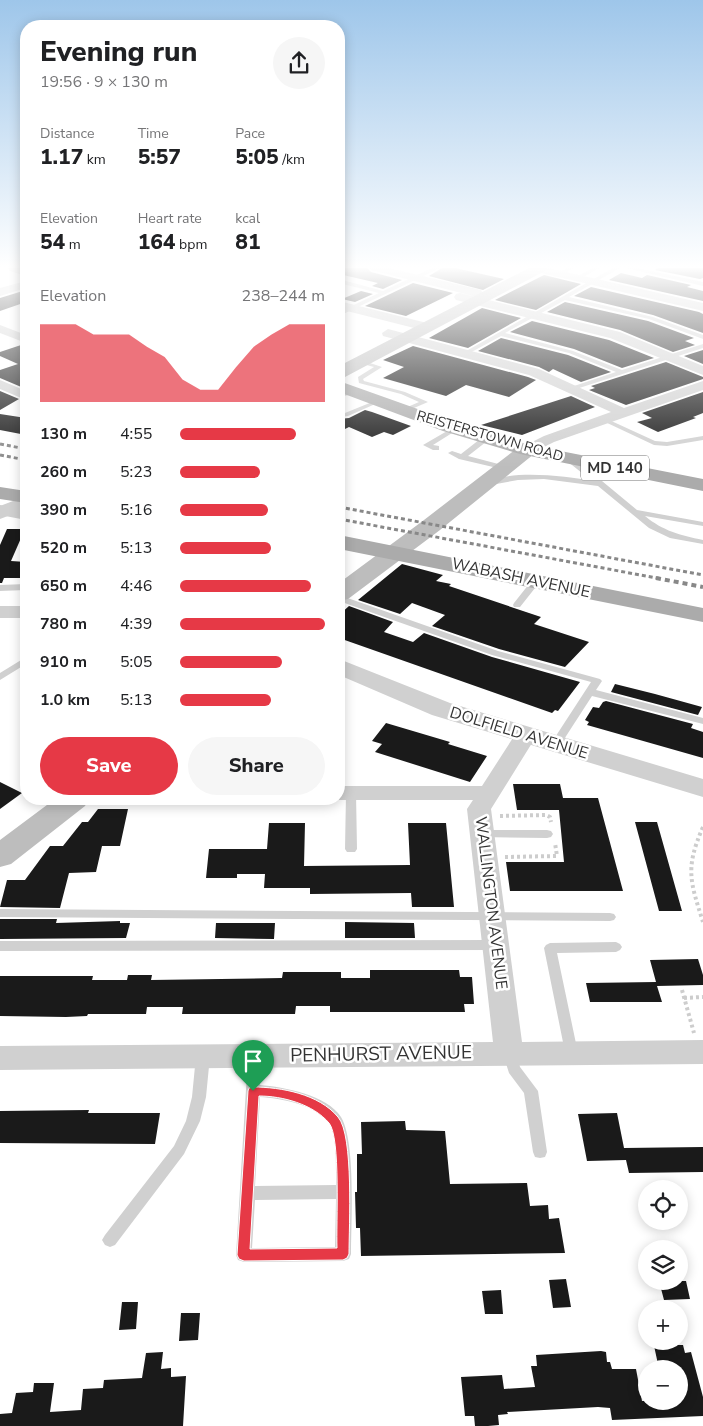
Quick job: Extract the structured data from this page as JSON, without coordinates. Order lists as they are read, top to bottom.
{
  "streets": {
    "main road": ["REISTERSTOWN ROAD", "MD 140", "WABASH AVENUE"],
    "street": ["DOLFIELD AVENUE", "WALLINGTON AVENUE", "PENHURST AVENUE"]
  },
  "crossings": [
    ["DOLFIELD AVENUE", "WALLINGTON AVENUE"],
    ["WALLINGTON AVENUE", "PENHURST AVENUE"]
  ],
  "page": {
    "heading": ["Evening run", "19:56 · 9 × 130 m"],
    "stats": [
      ["Distance", "1.17 km"],
      ["Time", "5:57"],
      ["Pace", "5:05 /km"],
      ["Elevation", "54 m"],
      ["Heart rate", "164 bpm"],
      ["kcal", "81"]
    ],
    "chart": ["Elevation", "238–244 m"],
    "list": [
      {
        "name": "130 m",
        "note": "4:55"
      },
      {
        "name": "260 m",
        "note": "5:23"
      },
      {
        "name": "390 m",
        "note": "5:16"
      },
      {
        "name": "520 m",
        "note": "5:13"
      },
      {
        "name": "650 m",
        "note": "4:46"
      },
      {
        "name": "780 m",
        "note": "4:39"
      },
      {
        "name": "910 m",
        "note": "5:05"
      },
      {
        "name": "1.0 km",
        "note": "5:13"
      }
    ],
    "buttons": ["Save", "Share"],
    "map_buttons": ["+", "−"]
  }
}
